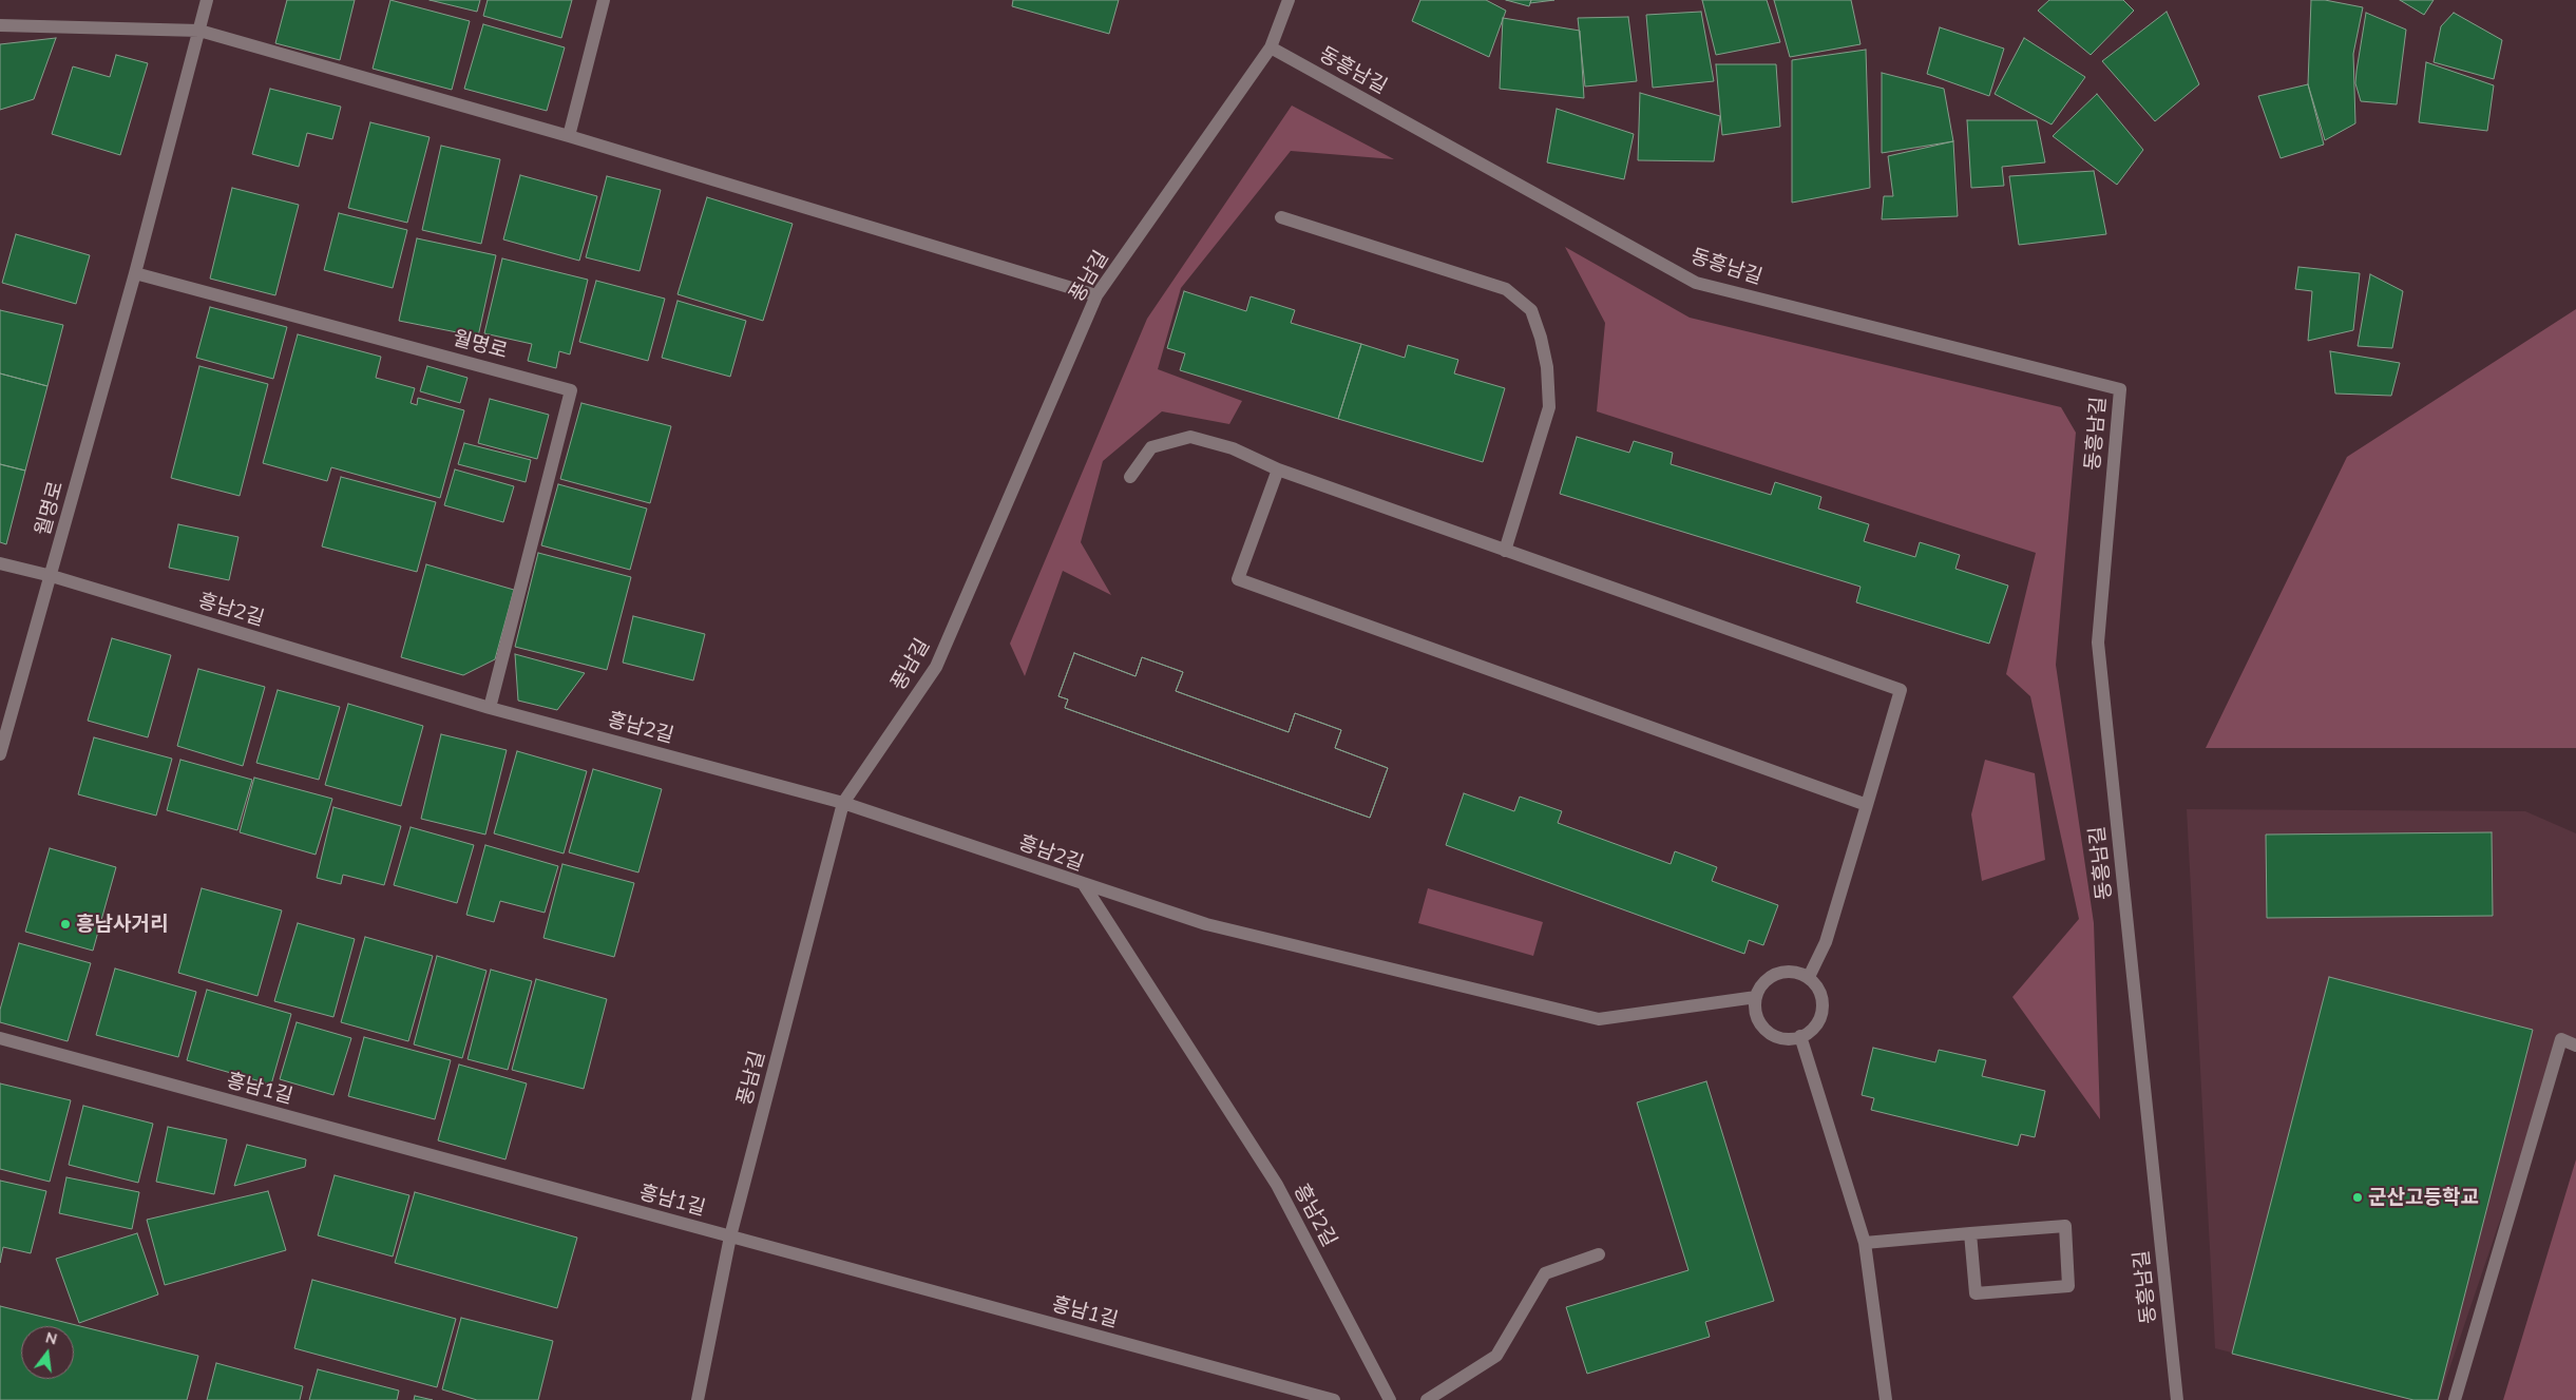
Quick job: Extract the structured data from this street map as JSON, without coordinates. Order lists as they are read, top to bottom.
{
  "streets": {
    "street": [
      "동흥남길",
      "풍남길",
      "월명로",
      "흥남2길",
      "흥남1길"
    ]
  },
  "crossings": [
    ["동흥남길", "풍남길"],
    ["풍남길", "흥남2길"],
    ["풍남길", "흥남1길"],
    ["월명로", "흥남2길"]
  ],
  "places": ["흥남사거리", "군산고등학교"],
  "north": "top"
}
